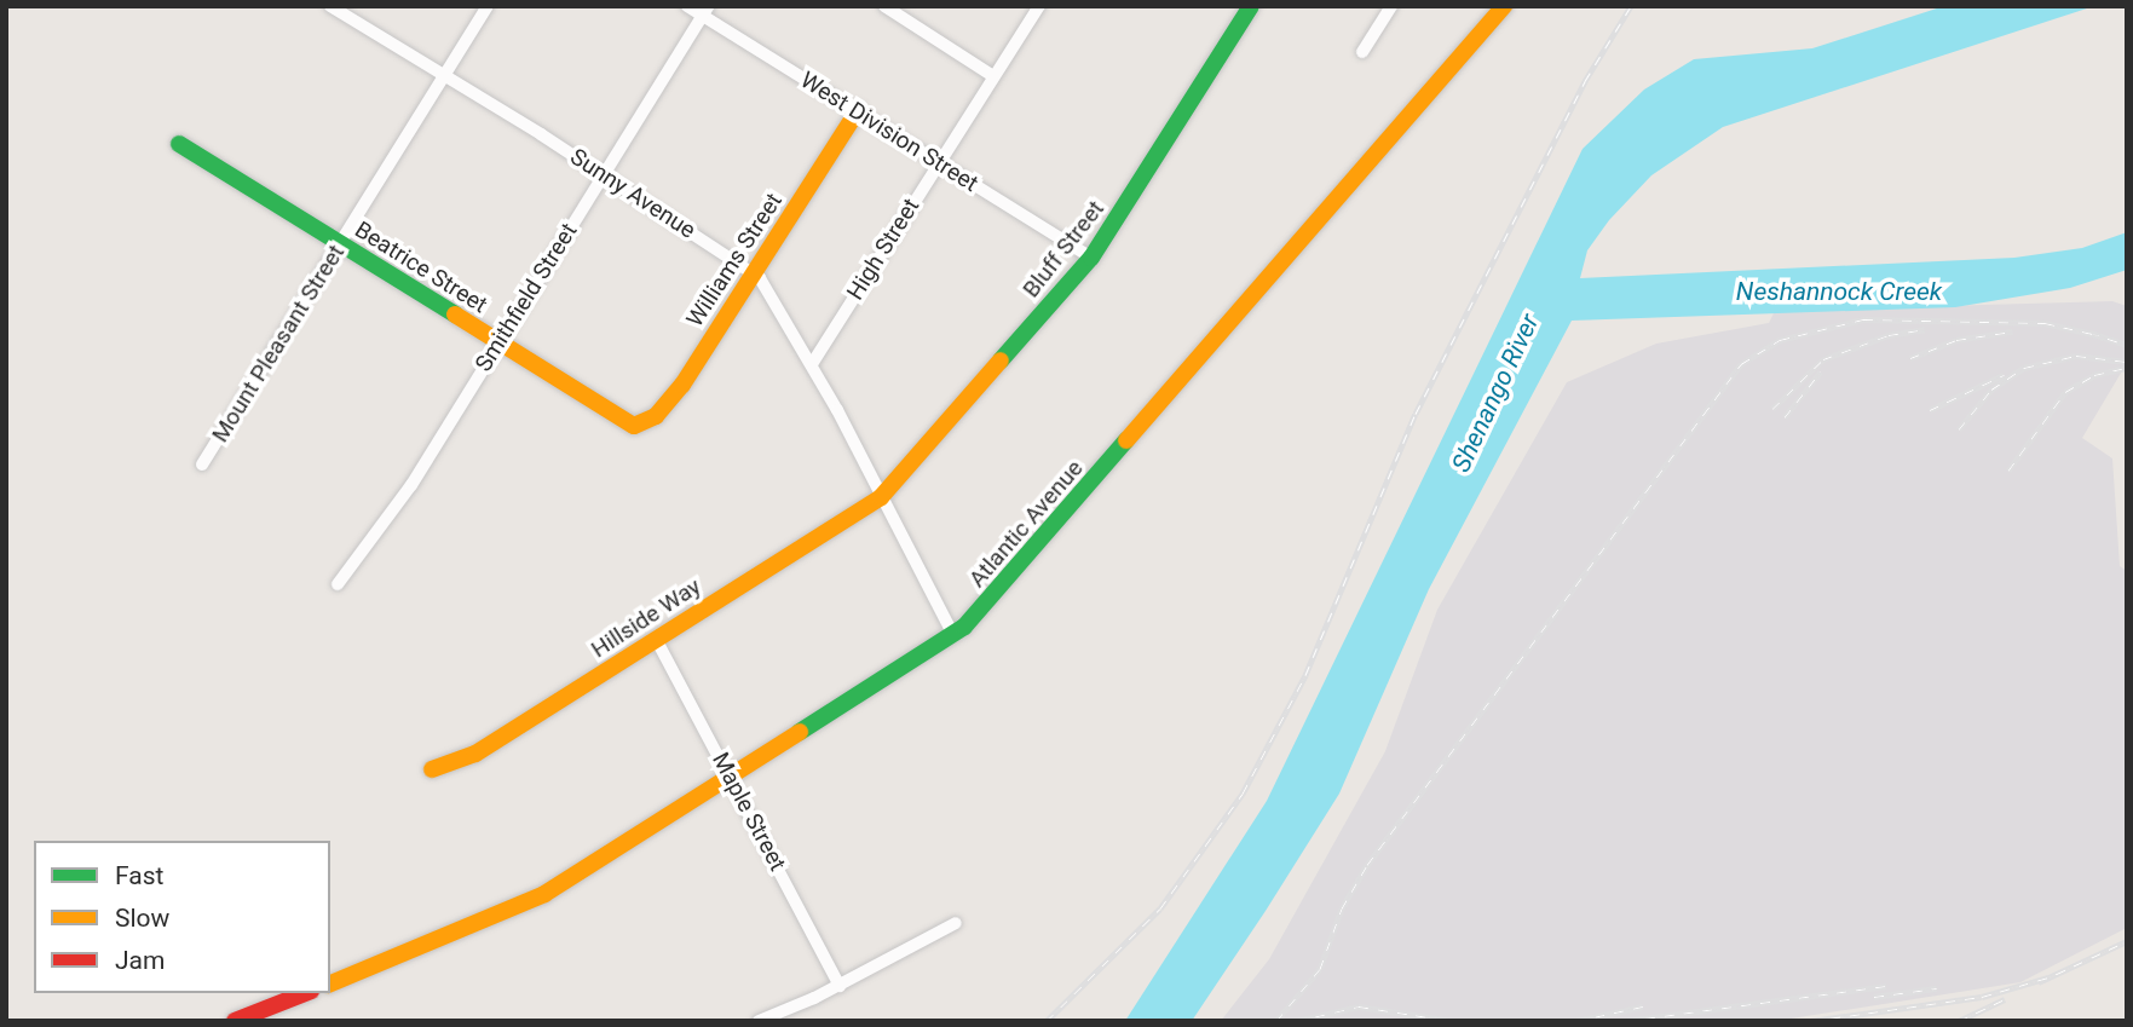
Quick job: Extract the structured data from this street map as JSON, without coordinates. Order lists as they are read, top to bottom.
{
  "streets": {
    "street": [
      "West Division Street",
      "Sunny Avenue",
      "High Street",
      "Bluff Street",
      "Williams Street",
      "Beatrice Street",
      "Smithfield Street",
      "Mount Pleasant Street",
      "Atlantic Avenue",
      "Hillside Way",
      "Maple Street"
    ]
  },
  "crossings": [
    ["West Division Street", "High Street"],
    ["West Division Street", "Bluff Street"],
    ["West Division Street", "Williams Street"],
    ["West Division Street", "Smithfield Street"],
    ["Sunny Avenue", "High Street"],
    ["Sunny Avenue", "Bluff Street"],
    ["Sunny Avenue", "Williams Street"],
    ["Sunny Avenue", "Smithfield Street"],
    ["Sunny Avenue", "Mount Pleasant Street"],
    ["Sunny Avenue", "Atlantic Avenue"],
    ["Sunny Avenue", "Hillside Way"],
    ["Bluff Street", "Hillside Way"],
    ["Williams Street", "Beatrice Street"],
    ["Beatrice Street", "Smithfield Street"],
    ["Beatrice Street", "Mount Pleasant Street"],
    ["Atlantic Avenue", "Maple Street"],
    ["Hillside Way", "Maple Street"]
  ],
  "water": ["Neshannock Creek", "Shenango River"],
  "legend": ["Fast", "Slow", "Jam"]
}
